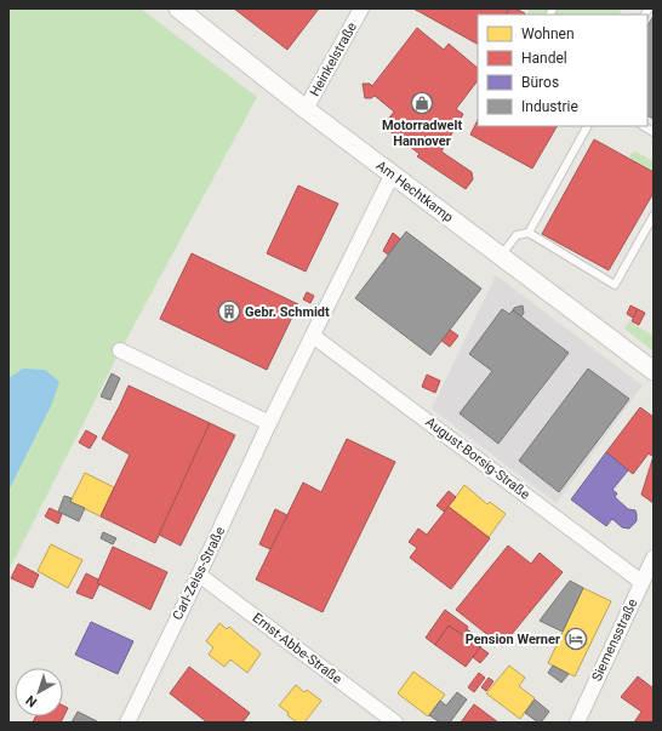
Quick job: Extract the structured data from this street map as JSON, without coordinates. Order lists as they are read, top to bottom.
{
  "streets": {
    "street": [
      "Heinkelstraße",
      "Am Hechtkamp",
      "August-Borsig-Straße",
      "Carl-Zeiss-Straße",
      "Siemensstraße",
      "Ernst-Abbe-Straße"
    ]
  },
  "crossings": [
    ["Heinkelstraße", "Am Hechtkamp"],
    ["Am Hechtkamp", "Carl-Zeiss-Straße"],
    ["August-Borsig-Straße", "Carl-Zeiss-Straße"],
    ["August-Borsig-Straße", "Siemensstraße"],
    ["Carl-Zeiss-Straße", "Ernst-Abbe-Straße"]
  ],
  "places": {
    "shop": ["Motorradwelt Hannover"],
    "building": ["Gebr. Schmidt"],
    "hotel": ["Pension Werner"]
  },
  "legend": [
    "Wohnen",
    "Handel",
    "Büros",
    "Industrie"
  ],
  "north": "bottom left"
}
